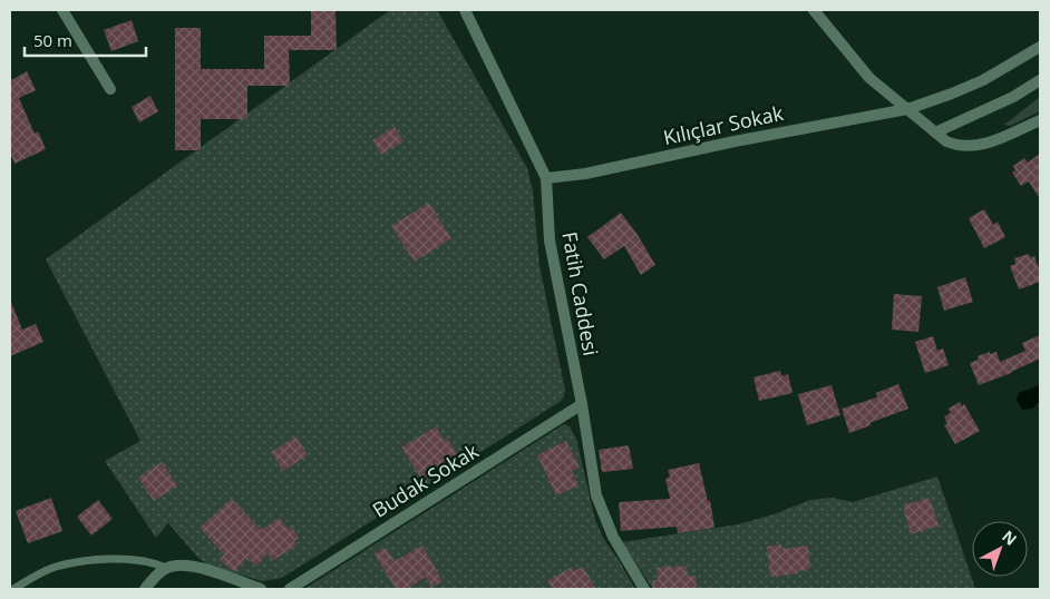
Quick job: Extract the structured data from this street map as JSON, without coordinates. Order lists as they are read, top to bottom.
{
  "streets": {
    "street": ["Kılıçlar Sokak", "Fatih Caddesi", "Budak Sokak"]
  },
  "crossings": [
    ["Kılıçlar Sokak", "Fatih Caddesi"],
    ["Fatih Caddesi", "Budak Sokak"]
  ],
  "scale_bar": "50 m",
  "north": "top right"
}
